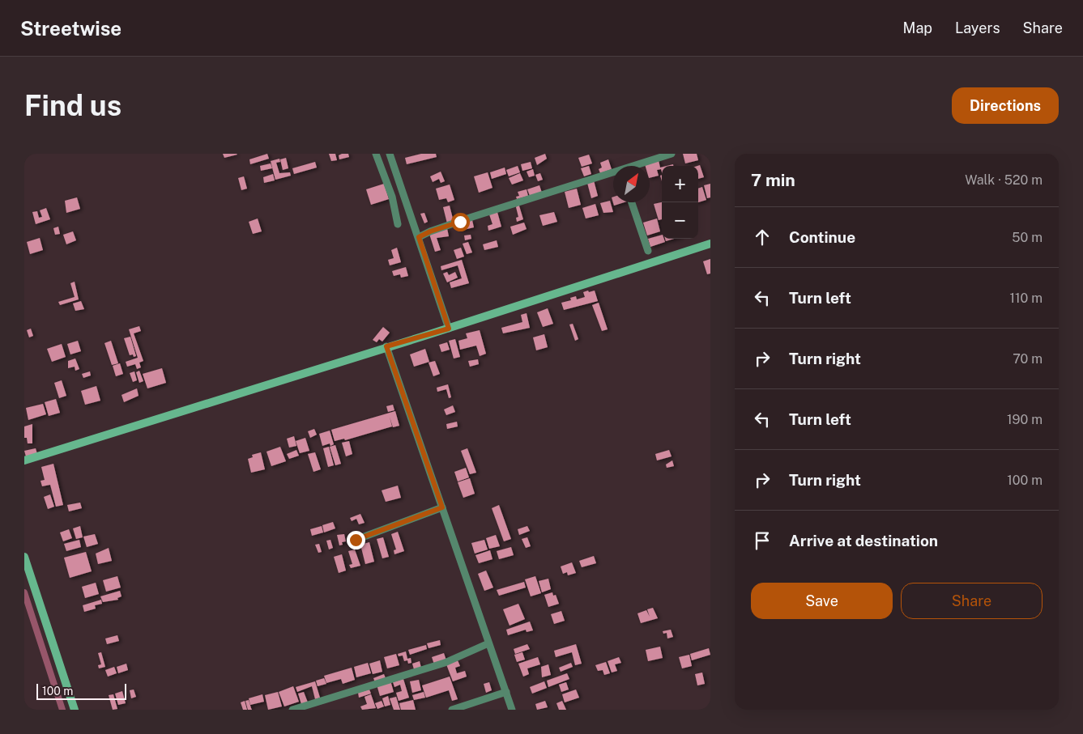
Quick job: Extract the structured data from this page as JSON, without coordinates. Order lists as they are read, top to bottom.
{
  "scale_bar": "100 m",
  "north": "top right",
  "page": {
    "header": "Streetwise",
    "nav": ["Map", "Layers", "Share"],
    "buttons": [
      "Directions",
      ["Save", "Share"]
    ],
    "title": "Find us",
    "heading": ["7 min", "Walk · 520 m"],
    "map_buttons": ["+", "−"],
    "list": [
      ["Continue", "50 m"],
      ["Turn left", "110 m"],
      ["Turn right", "70 m"],
      ["Turn left", "190 m"],
      ["Turn right", "100 m"],
      "Arrive at destination"
    ],
    "scale": "100 m"
  }
}
